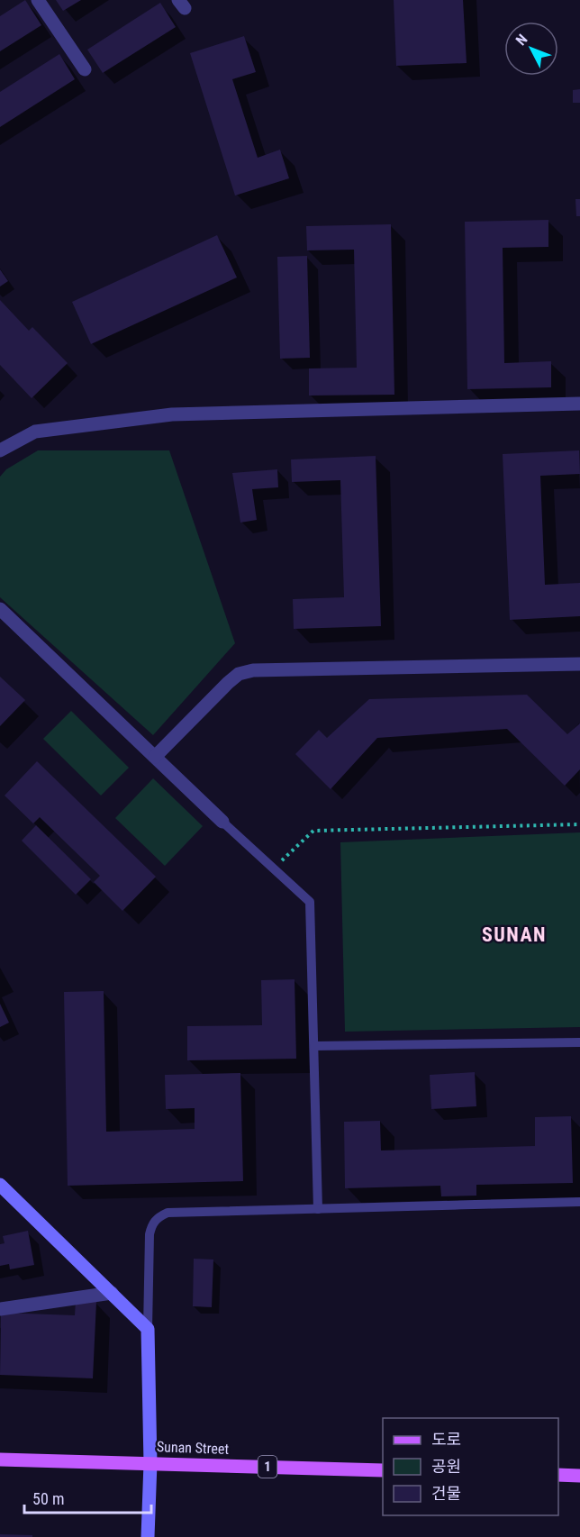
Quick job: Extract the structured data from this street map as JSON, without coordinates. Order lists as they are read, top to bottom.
{
  "streets": {
    "main road": ["Sunan Street", "1"]
  },
  "districts": ["SUNAN"],
  "legend": ["도로", "공원", "건물"],
  "scale_bar": "50 m",
  "north": "top left"
}
